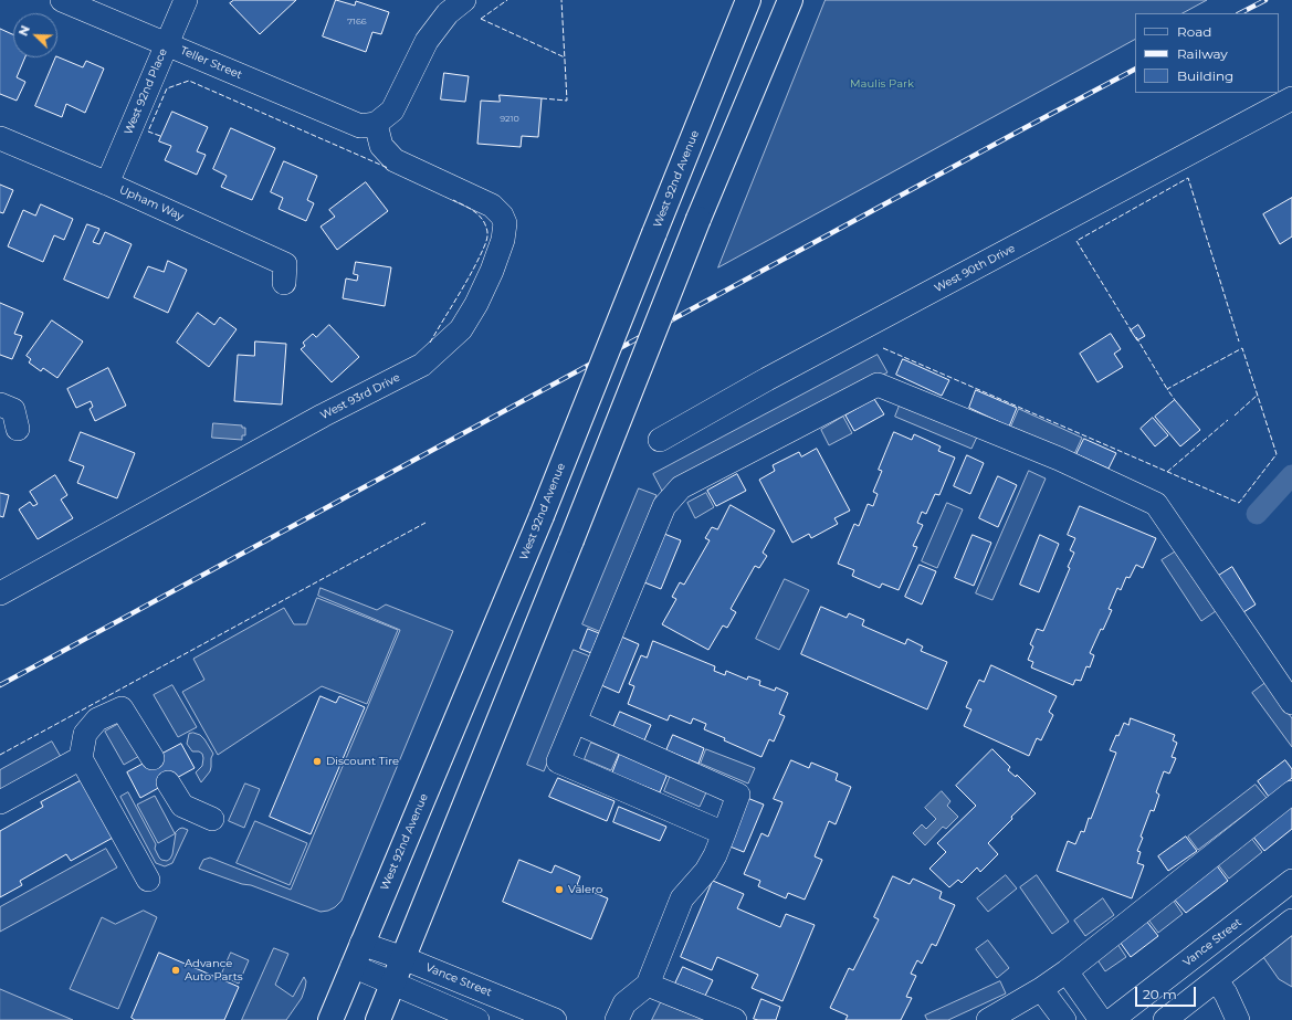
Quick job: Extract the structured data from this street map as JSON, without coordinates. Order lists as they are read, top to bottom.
{
  "streets": {
    "main road": ["West 92nd Avenue"],
    "street": [
      "Teller Street",
      "West 92nd Place",
      "Upham Way",
      "West 90th Drive",
      "West 93rd Drive",
      "Vance Street"
    ]
  },
  "crossings": [
    ["Teller Street", "West 92nd Place"],
    ["Teller Street", "West 93rd Drive"],
    ["West 92nd Place", "Upham Way"],
    ["West 92nd Avenue", "Vance Street"]
  ],
  "parks": ["Maulis Park"],
  "places": ["Discount Tire", "Valero", "Advance Auto Parts"],
  "house_numbers": ["7166", "9210"],
  "legend": ["Road", "Railway", "Building"],
  "scale_bar": "20 m",
  "north": "top left"
}
